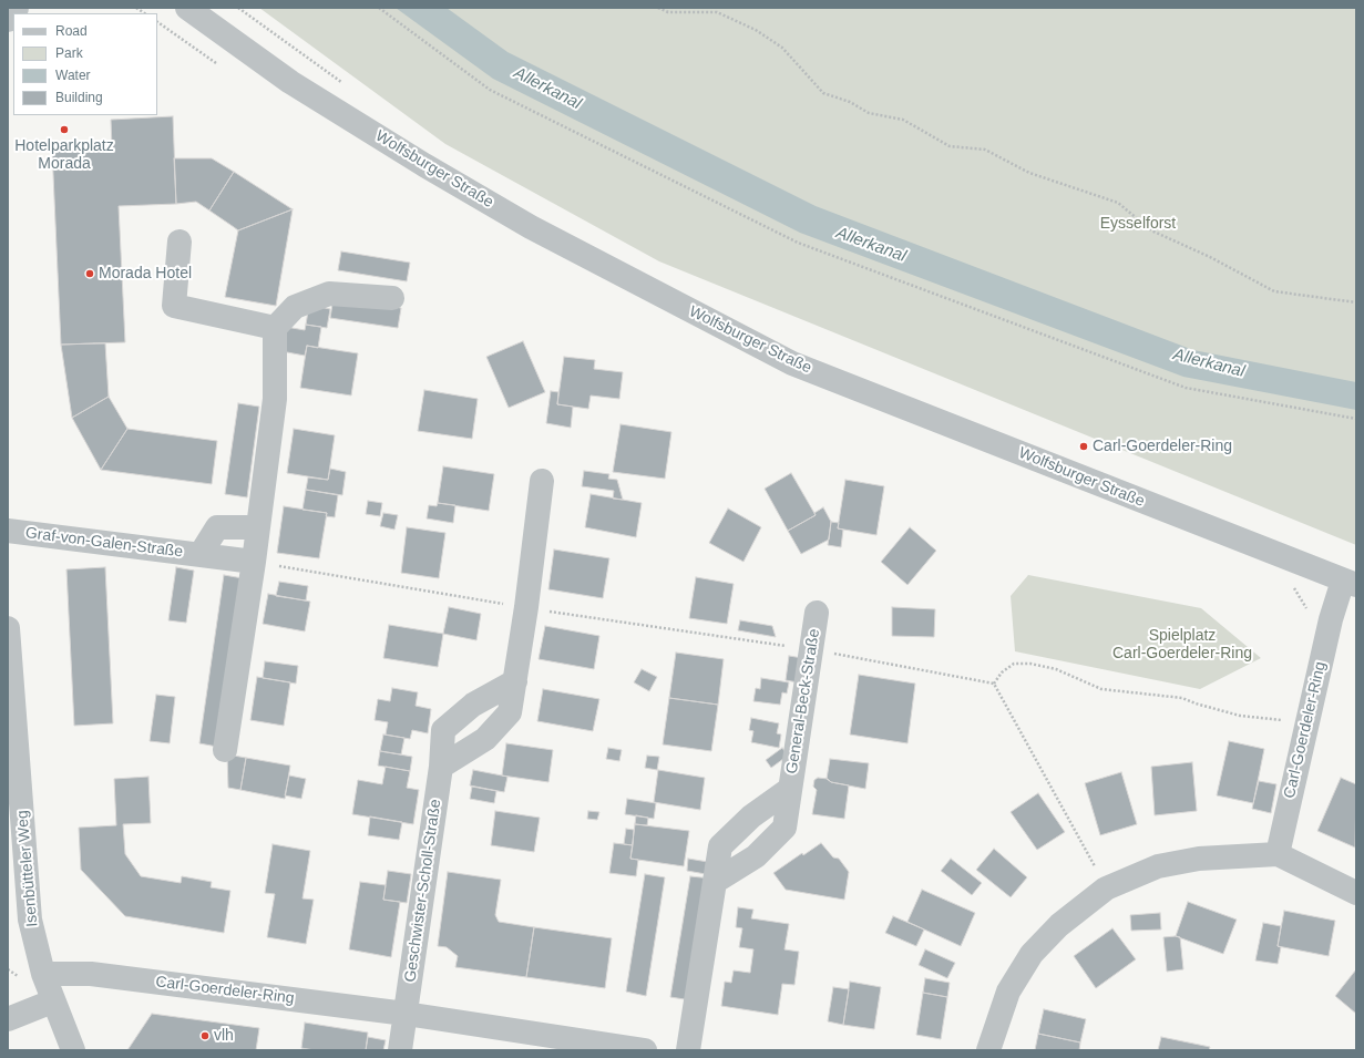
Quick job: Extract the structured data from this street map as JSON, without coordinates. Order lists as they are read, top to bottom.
{
  "streets": {
    "street": [
      "Wolfsburger Straße",
      "Graf-von-Galen-Straße",
      "General-Beck-Straße",
      "Carl-Goerdeler-Ring",
      "Isenbütteler Weg",
      "Geschwister-Scholl-Straße"
    ]
  },
  "crossings": [
    ["Wolfsburger Straße", "Carl-Goerdeler-Ring"],
    ["Carl-Goerdeler-Ring", "Isenbütteler Weg"],
    ["Carl-Goerdeler-Ring", "Geschwister-Scholl-Straße"]
  ],
  "water": ["Allerkanal"],
  "parks": ["Eysselforst", "Spielplatz Carl-Goerdeler-Ring"],
  "places": [
    "Hotelparkplatz Morada",
    "Morada Hotel",
    "Carl-Goerdeler-Ring",
    "vlh"
  ],
  "legend": [
    "Road",
    "Park",
    "Water",
    "Building"
  ]
}
